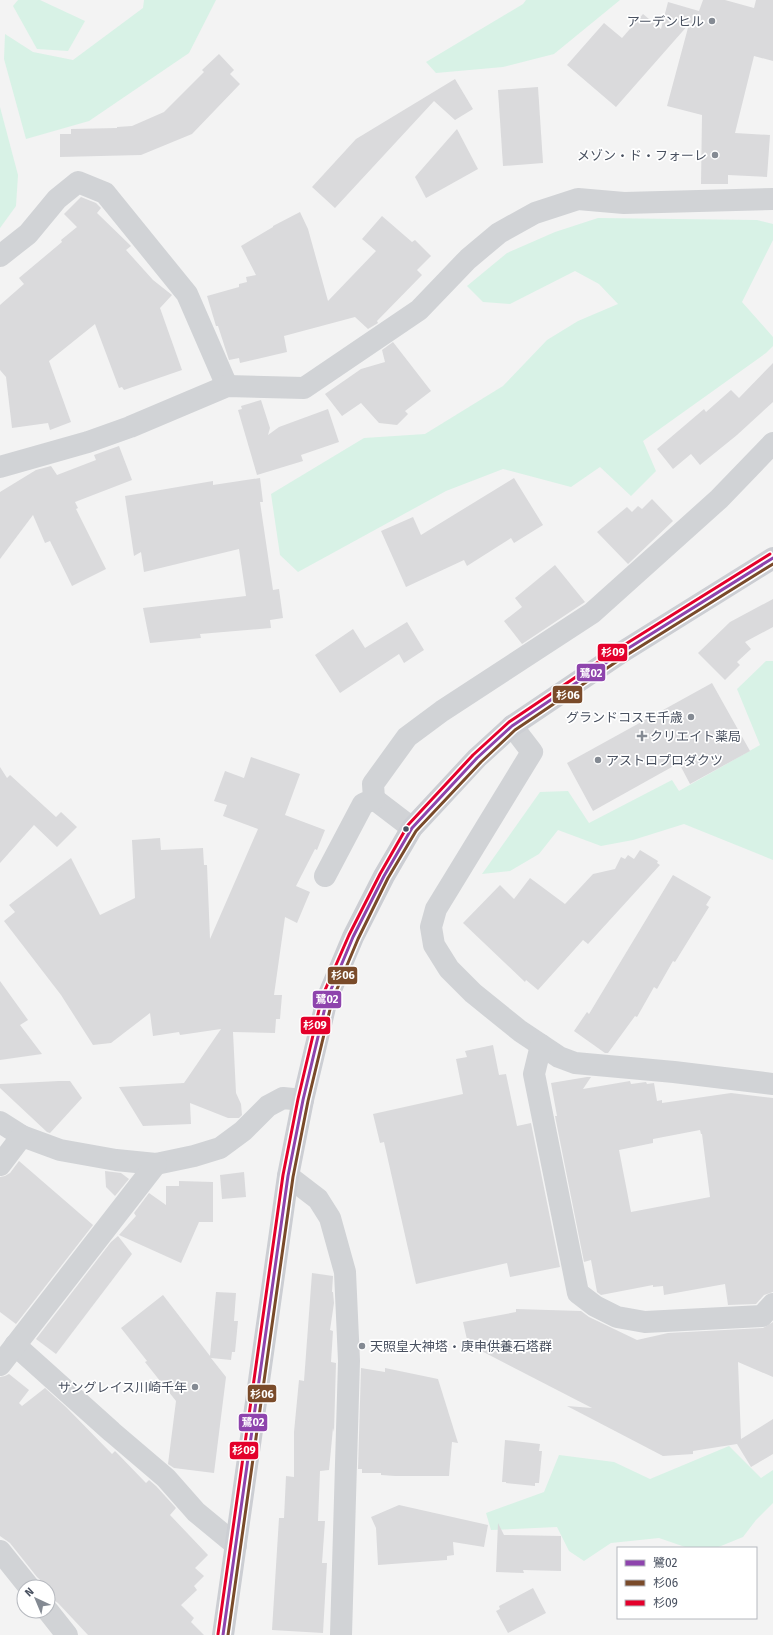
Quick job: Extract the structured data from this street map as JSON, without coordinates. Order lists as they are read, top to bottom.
{
  "places": {
    "other": [
      "アーデンヒル",
      "メゾン・ド・フォーレ",
      "グランドコスモ千歳",
      "アストロプロダクツ",
      "天照皇大神塔・庚申供養石塔群",
      "サングレイス川崎千年"
    ],
    "health": ["クリエイト薬局"]
  },
  "lines": ["transit line 杉09", "transit line 鷺02", "transit line 杉06"],
  "legend": ["鷺02", "杉06", "杉09"],
  "north": "top left"
}
